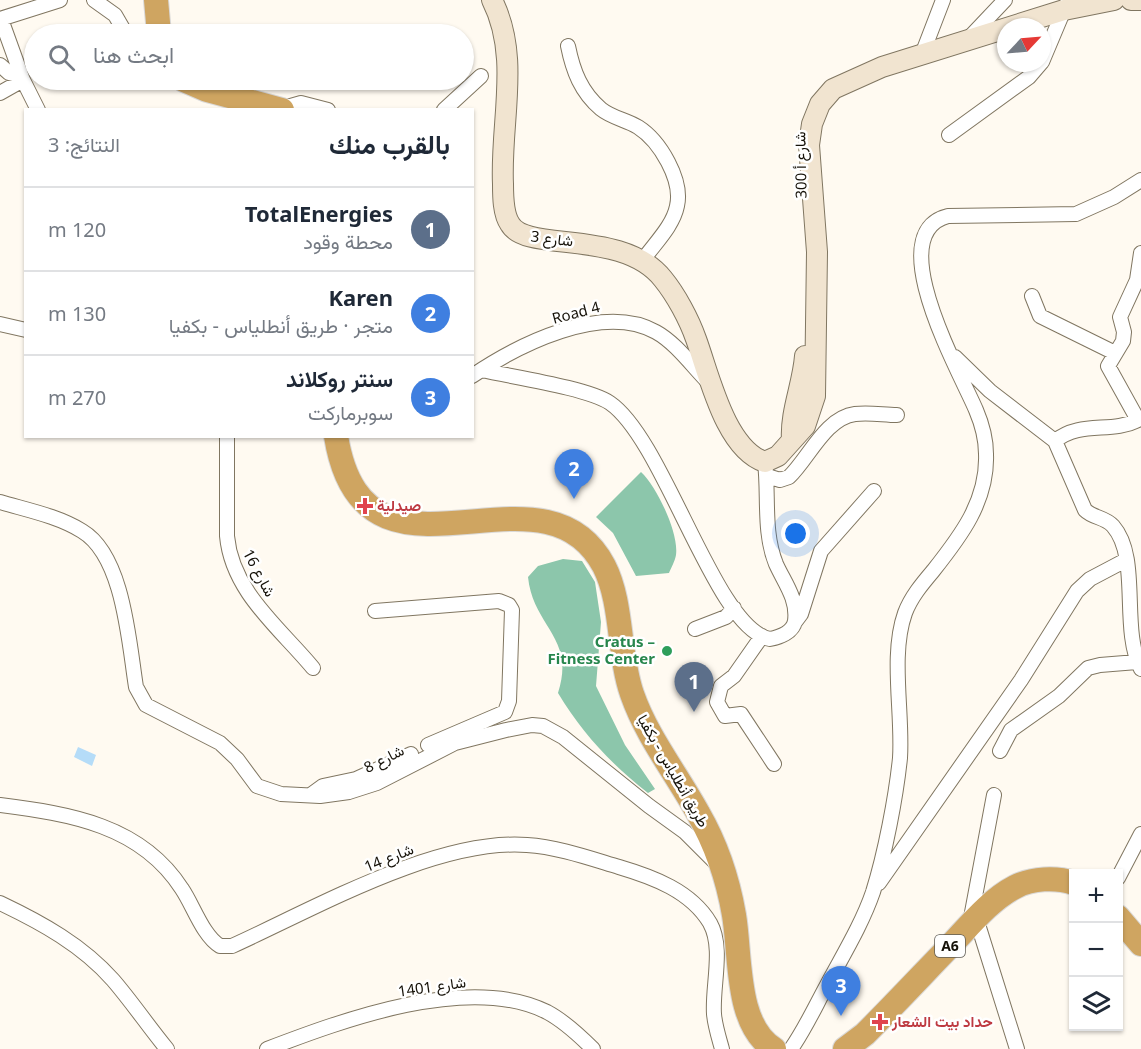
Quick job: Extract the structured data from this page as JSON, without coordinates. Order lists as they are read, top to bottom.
{
  "streets": {
    "highway": ["طريق أنطلياس - بكفيا", "A6"],
    "street": [
      "شارع أ 300",
      "شارع 3",
      "Road 4",
      "شارع 16",
      "شارع 8",
      "شارع 14",
      "شارع 1401"
    ]
  },
  "crossings": [
    ["شارع 3", "Road 4"],
    ["شارع 8", "طريق أنطلياس - بكفيا"]
  ],
  "places": {
    "health": ["صيدلية", "حداد بيت الشعار"],
    "other": ["Cratus – Fitness Center"]
  },
  "north": "top right",
  "page": {
    "search": "ابحث هنا",
    "heading": ["بالقرب منك", "النتائج: 3"],
    "list": [
      {
        "mark": "1",
        "name": "TotalEnergies",
        "note": "محطة وقود",
        "value": "120 m"
      },
      {
        "mark": "2",
        "name": "Karen",
        "note": "متجر · طريق أنطلياس - بكفيا",
        "value": "130 m"
      },
      {
        "mark": "3",
        "name": "سنتر روكلاند",
        "note": "سوبرماركت",
        "value": "270 m"
      }
    ],
    "pins": ["2", "1", "3"],
    "map_buttons": ["+", "−"]
  }
}
